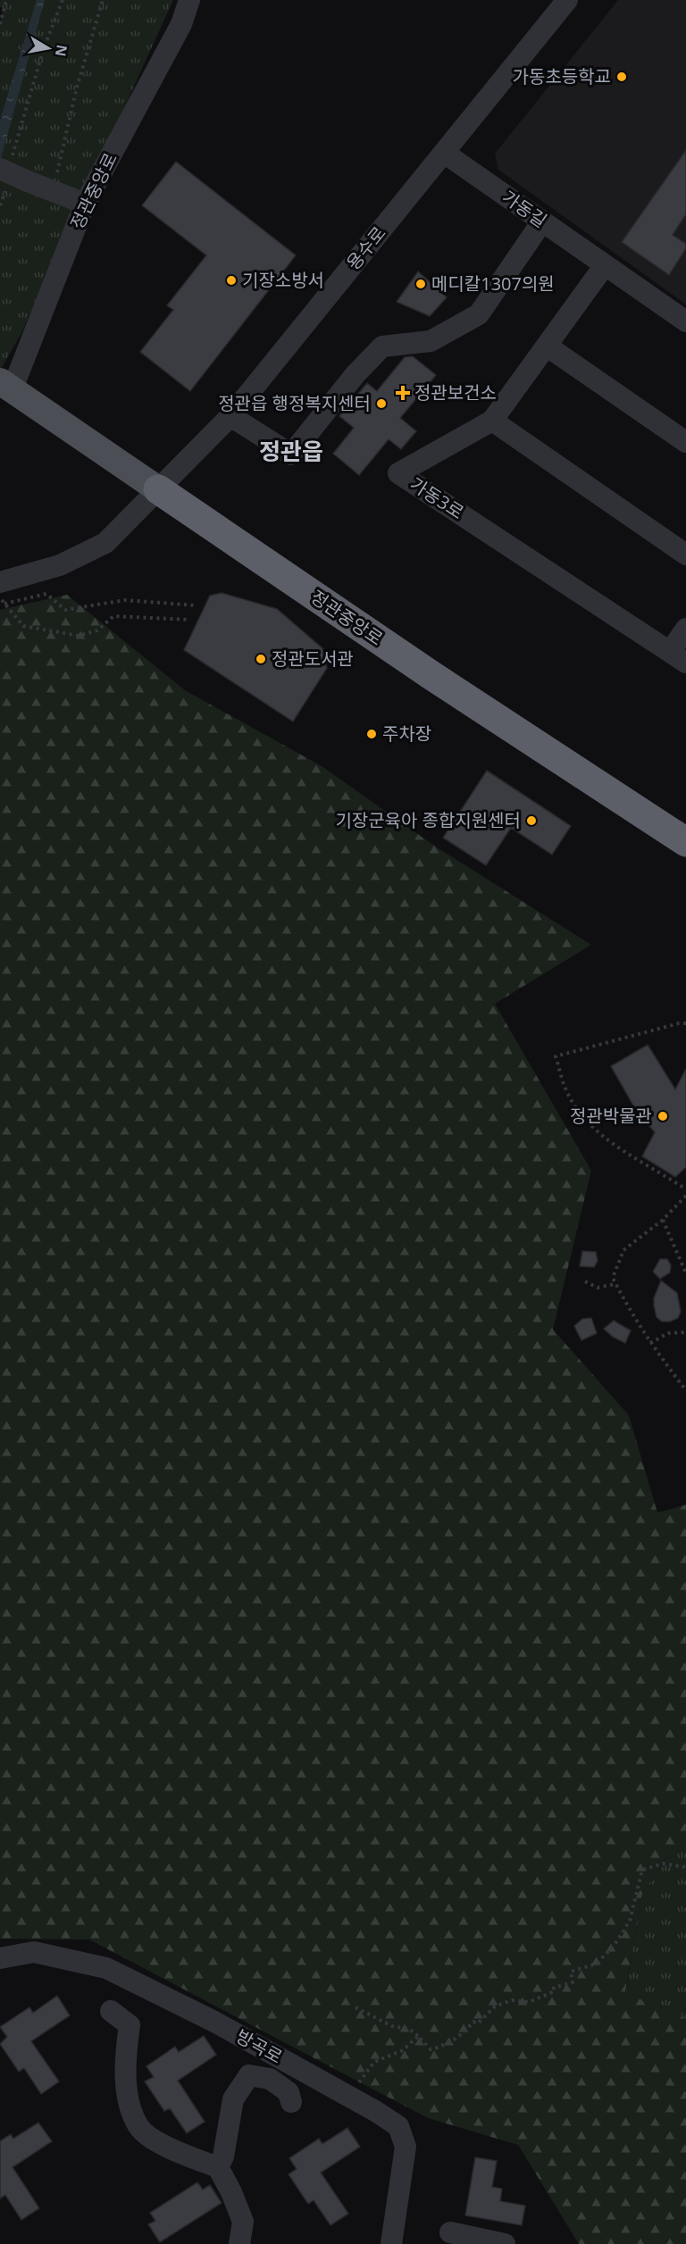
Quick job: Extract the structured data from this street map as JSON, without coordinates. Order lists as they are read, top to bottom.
{
  "streets": {
    "highway": ["정관중앙로"],
    "street": [
      "가동길",
      "용수로",
      "가동3로",
      "방곡로"
    ]
  },
  "crossings": [
    ["정관중앙로", "용수로"],
    ["가동길", "용수로"]
  ],
  "districts": ["정관읍"],
  "places": {
    "other": [
      "가동초등학교",
      "기장소방서",
      "메디칼1307의원",
      "정관읍 행정복지센터",
      "정관도서관",
      "주차장",
      "기장군육아 종합지원센터",
      "정관박물관"
    ],
    "health": ["정관보건소"]
  },
  "north": "right"
}
